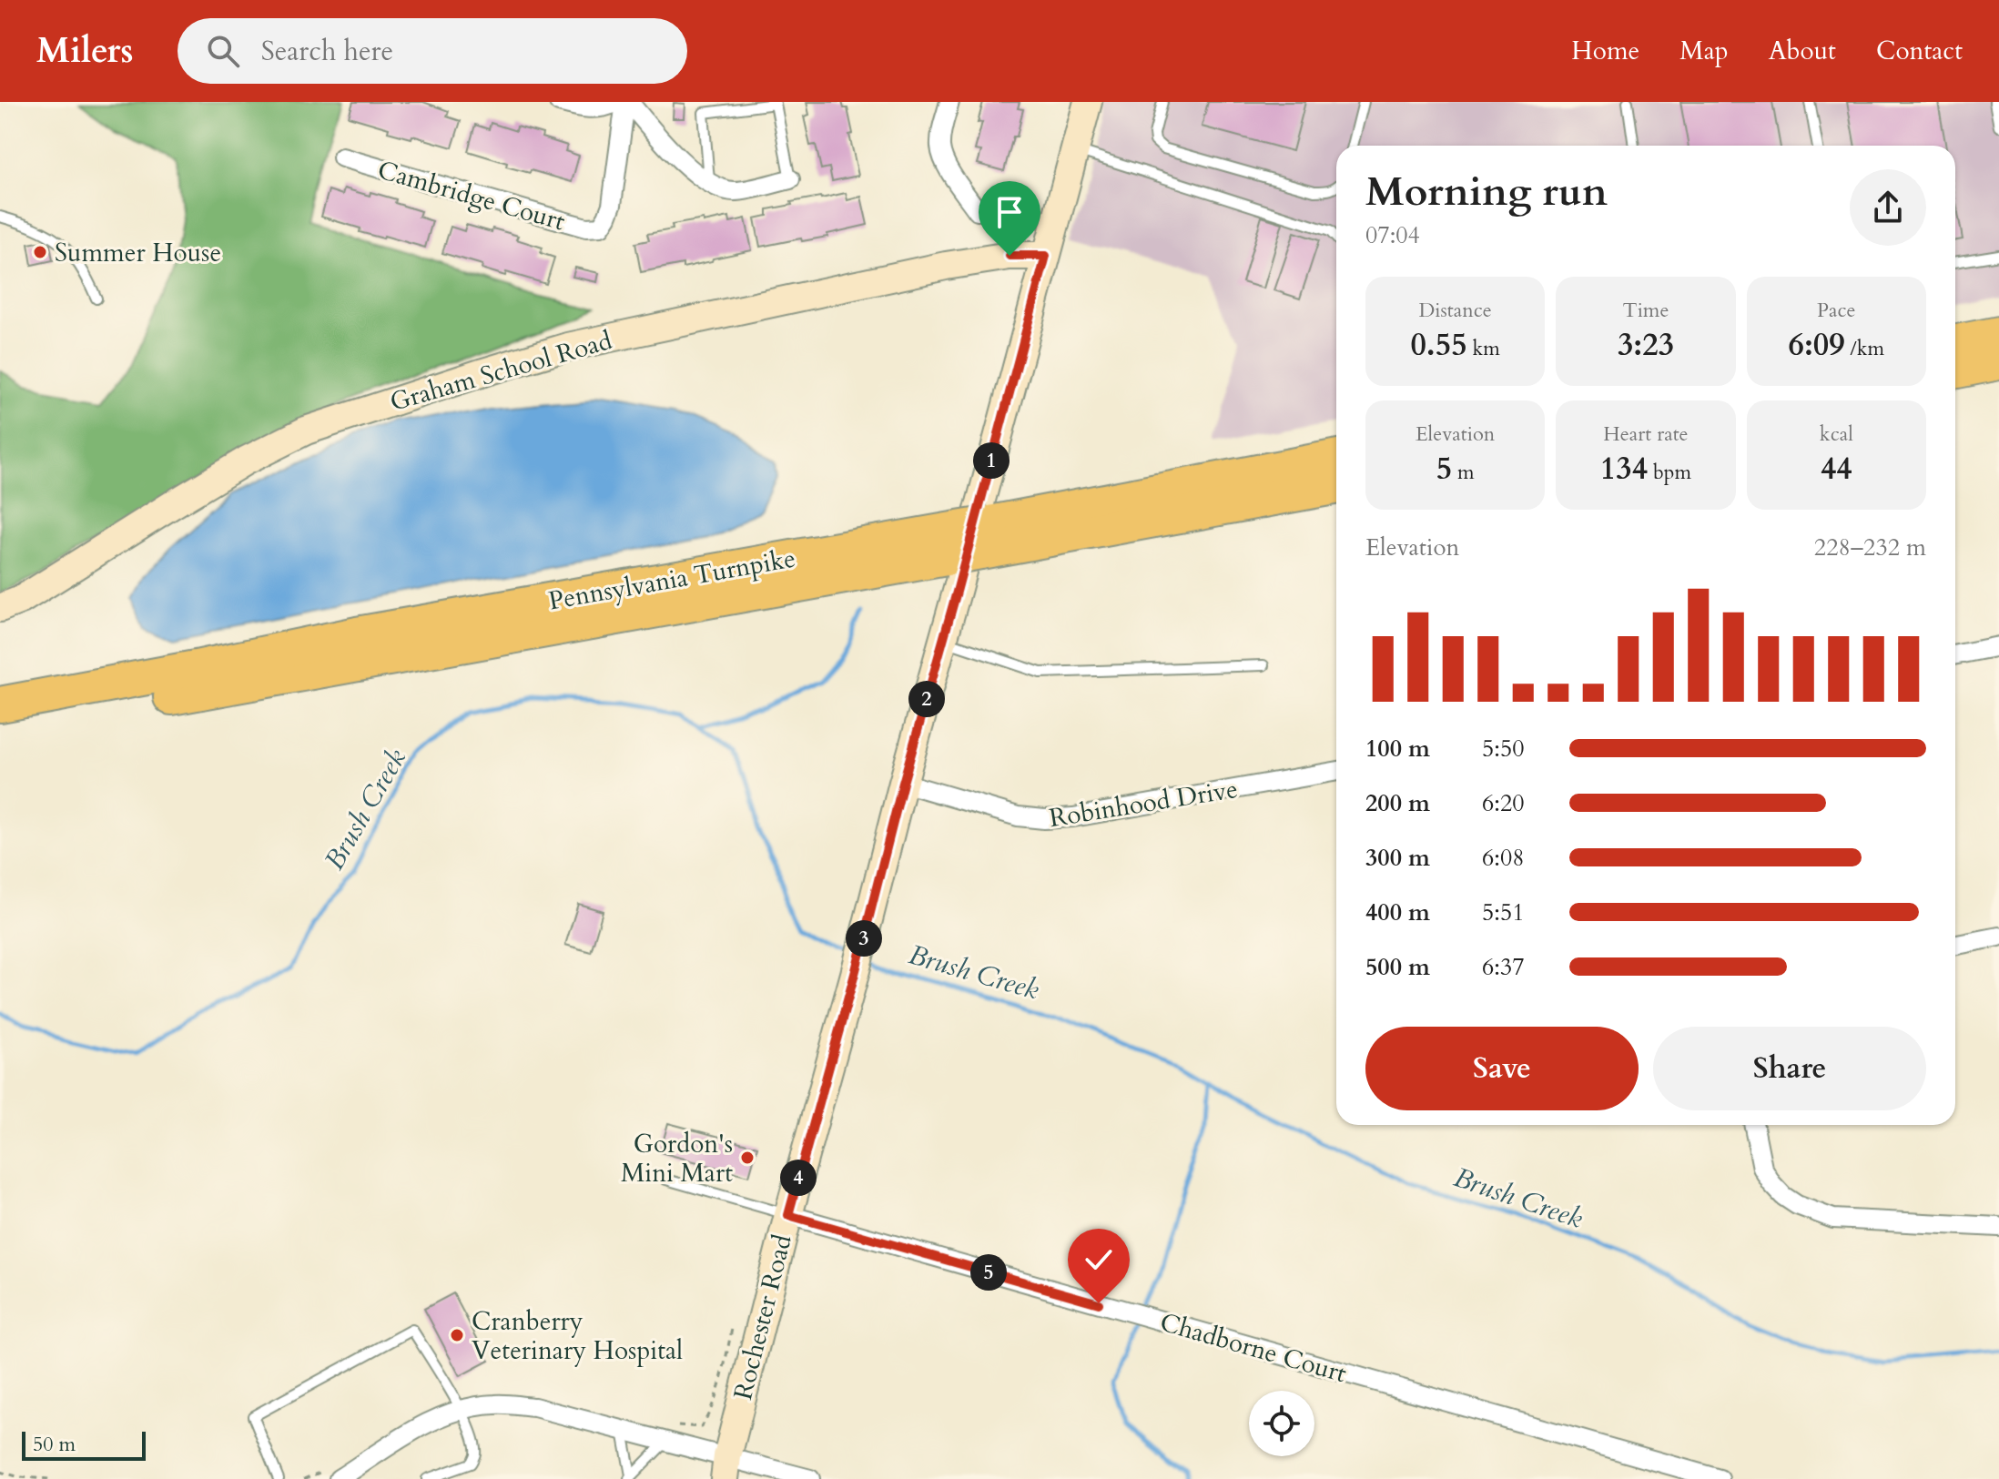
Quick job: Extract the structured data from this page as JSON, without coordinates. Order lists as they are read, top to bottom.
{
  "streets": {
    "highway": ["Pennsylvania Turnpike"],
    "street": [
      "Cambridge Court",
      "Graham School Road",
      "Robinhood Drive",
      "Rochester Road",
      "Chadborne Court"
    ]
  },
  "crossings": [
    ["Graham School Road", "Rochester Road"],
    ["Robinhood Drive", "Rochester Road"],
    ["Rochester Road", "Chadborne Court"]
  ],
  "water": ["Brush Creek"],
  "places": ["Summer House", "Gordon's Mini Mart", "Cranberry Veterinary Hospital"],
  "scale_bar": "50 m",
  "page": {
    "header": "Milers",
    "search": "Search here",
    "nav": [
      "Home",
      "Map",
      "About",
      "Contact"
    ],
    "heading": ["Morning run", "07:04"],
    "stats": [
      ["Distance", "0.55 km"],
      ["Time", "3:23"],
      ["Pace", "6:09 /km"],
      ["Elevation", "5 m"],
      ["Heart rate", "134 bpm"],
      ["kcal", "44"]
    ],
    "pins": [
      "1",
      "2",
      "3",
      "4",
      "5"
    ],
    "chart": ["Elevation", "228–232 m"],
    "list": [
      {
        "name": "100 m",
        "note": "5:50"
      },
      {
        "name": "200 m",
        "note": "6:20"
      },
      {
        "name": "300 m",
        "note": "6:08"
      },
      {
        "name": "400 m",
        "note": "5:51"
      },
      {
        "name": "500 m",
        "note": "6:37"
      }
    ],
    "buttons": ["Save", "Share"],
    "scale": "50 m"
  }
}
